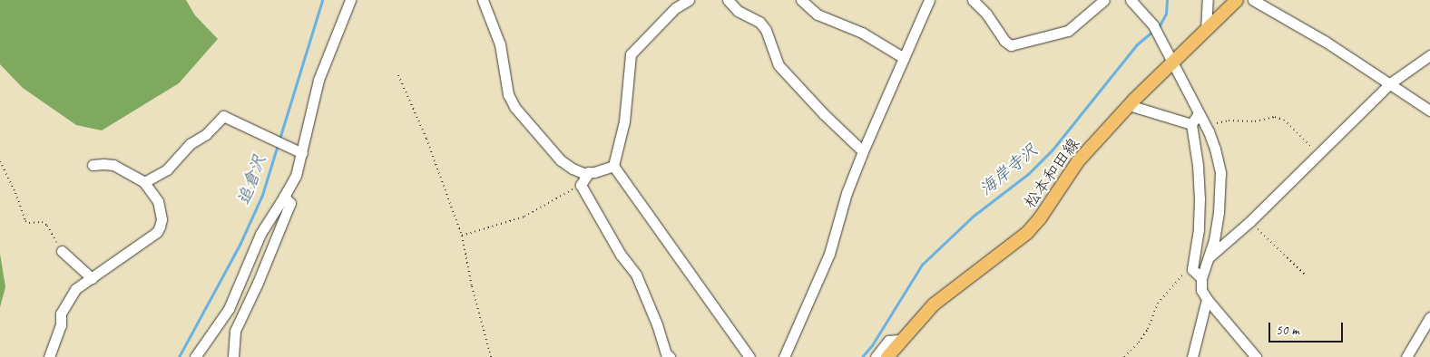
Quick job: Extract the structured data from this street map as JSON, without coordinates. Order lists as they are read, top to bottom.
{
  "streets": {
    "main road": ["松本和田線"]
  },
  "water": ["海岸寺沢", "追倉沢"],
  "scale_bar": "50 m"
}
